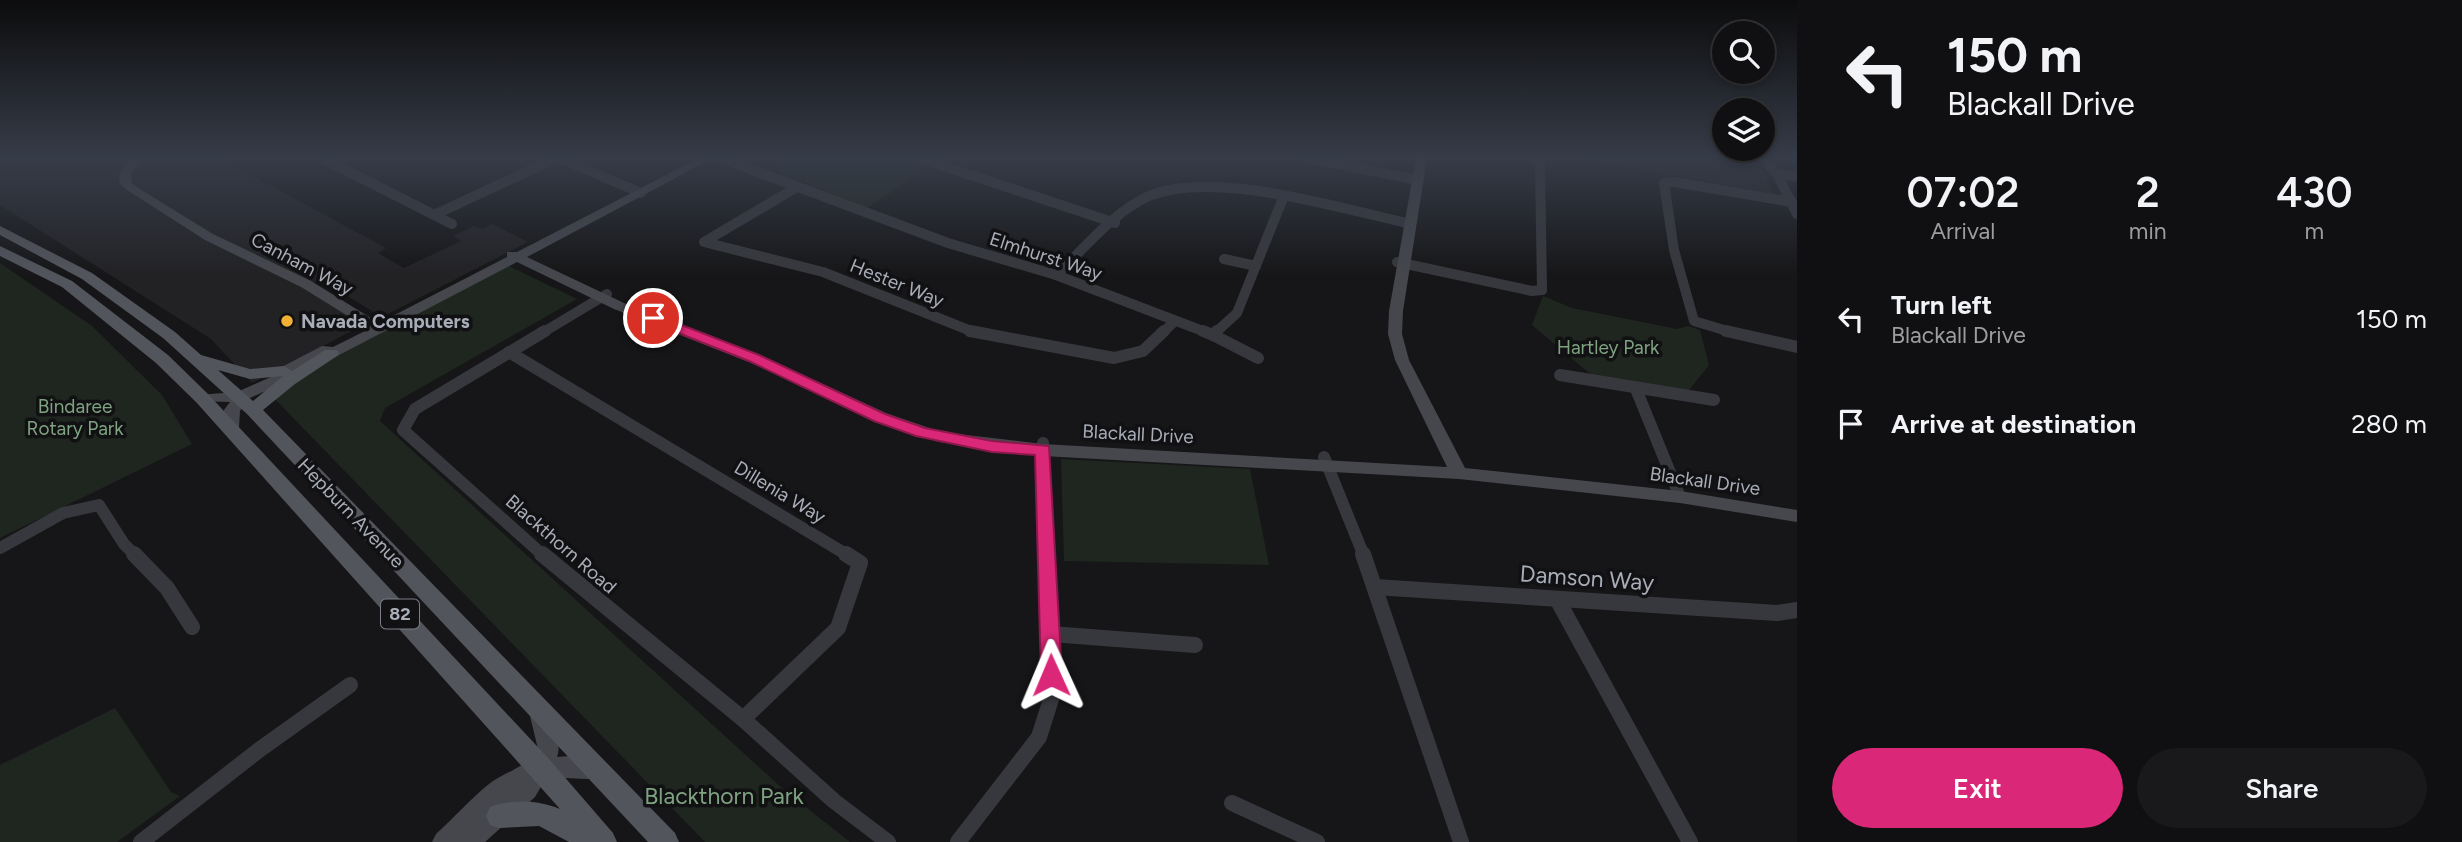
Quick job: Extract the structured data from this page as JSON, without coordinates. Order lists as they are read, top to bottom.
{
  "streets": {
    "main road": [
      "Canham Way",
      "Blackall Drive",
      "Hepburn Avenue",
      "82"
    ],
    "street": [
      "Elmhurst Way",
      "Hester Way",
      "Dillenia Way",
      "Blackthorn Road",
      "Damson Way"
    ]
  },
  "crossings": [
    ["Elmhurst Way", "Hester Way"],
    ["Blackall Drive", "Blackthorn Road"],
    ["Dillenia Way", "Blackthorn Road"]
  ],
  "parks": ["Hartley Park", "Bindaree Rotary Park", "Blackthorn Park"],
  "places": ["Navada Computers"],
  "page": {
    "turn": ["150 m", "Blackall Drive"],
    "eta": [
      "07:02",
      "Arrival",
      "2",
      "min",
      "430",
      "m"
    ],
    "list": [
      {
        "name": "Turn left",
        "note": "Blackall Drive",
        "value": "150 m"
      },
      {
        "name": "Arrive at destination",
        "value": "280 m"
      }
    ],
    "buttons": ["Exit", "Share"]
  }
}
